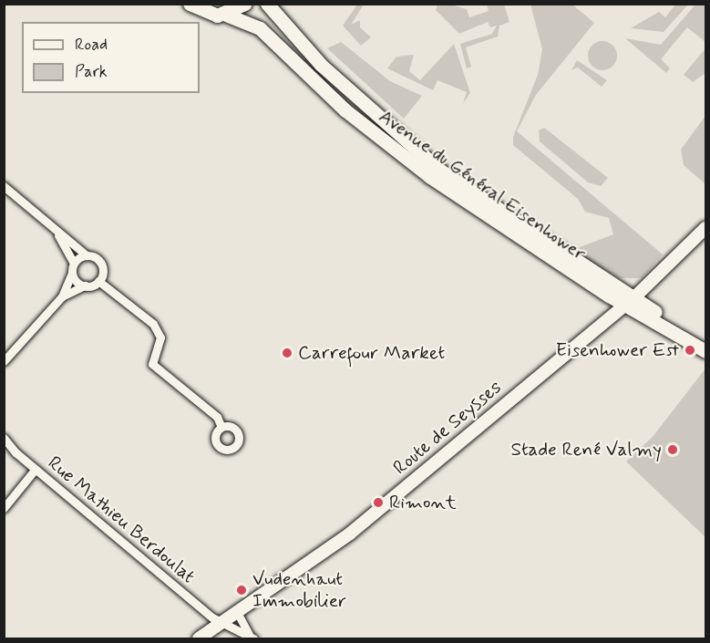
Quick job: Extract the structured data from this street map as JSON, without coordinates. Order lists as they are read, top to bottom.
{
  "streets": {
    "main road": ["Avenue du Général Eisenhower", "Route de Seysses"],
    "street": ["Rue Mathieu Berdoulat"]
  },
  "crossings": [
    ["Avenue du Général Eisenhower", "Route de Seysses"],
    ["Route de Seysses", "Rue Mathieu Berdoulat"]
  ],
  "places": [
    "Eisenhower Est",
    "Carrefour Market",
    "Stade René Valmy",
    "Rimont",
    "Vudenhaut Immobilier"
  ],
  "legend": ["Road", "Park"]
}
